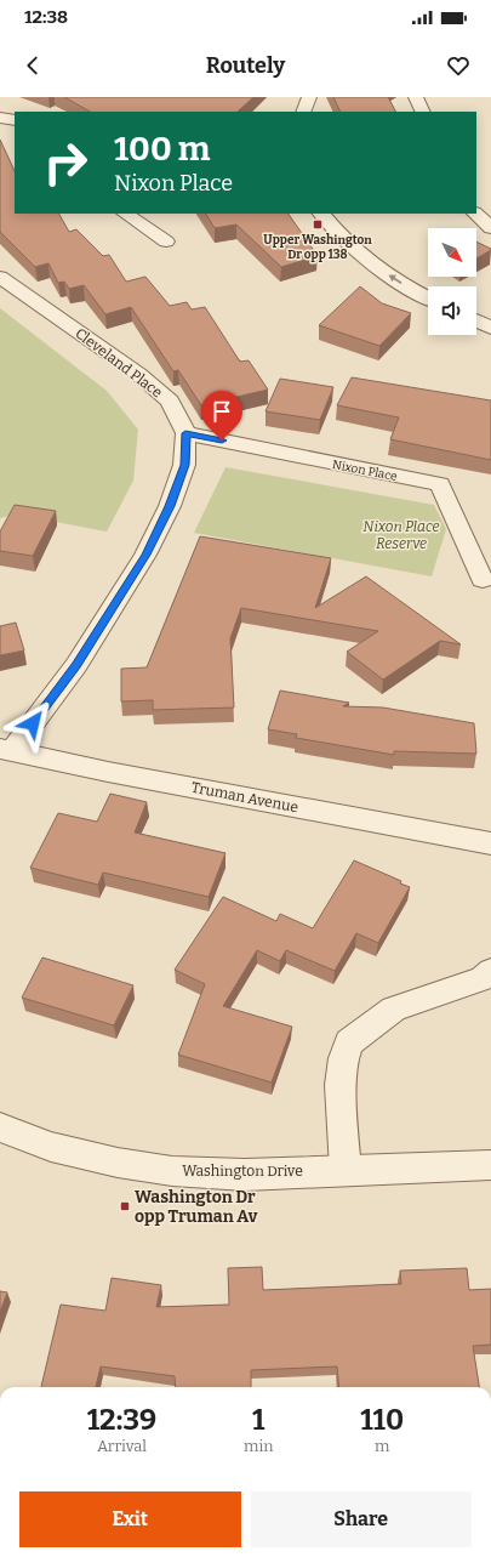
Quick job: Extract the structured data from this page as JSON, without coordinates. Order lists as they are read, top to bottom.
{
  "streets": {
    "street": [
      "Cleveland Place",
      "Nixon Place",
      "Truman Avenue",
      "Washington Drive"
    ]
  },
  "crossings": [
    ["Cleveland Place", "Nixon Place"],
    ["Cleveland Place", "Truman Avenue"]
  ],
  "parks": ["Nixon Place Reserve"],
  "places": {
    "transit": ["Upper Washington Dr opp 138", "Washington Dr opp Truman Av"]
  },
  "north": "bottom right",
  "page": {
    "status": "12:38",
    "header": "Routely",
    "turn": ["100 m", "Nixon Place"],
    "eta": [
      "12:39",
      "Arrival",
      "1",
      "min",
      "110",
      "m"
    ],
    "buttons": ["Exit", "Share"]
  }
}
